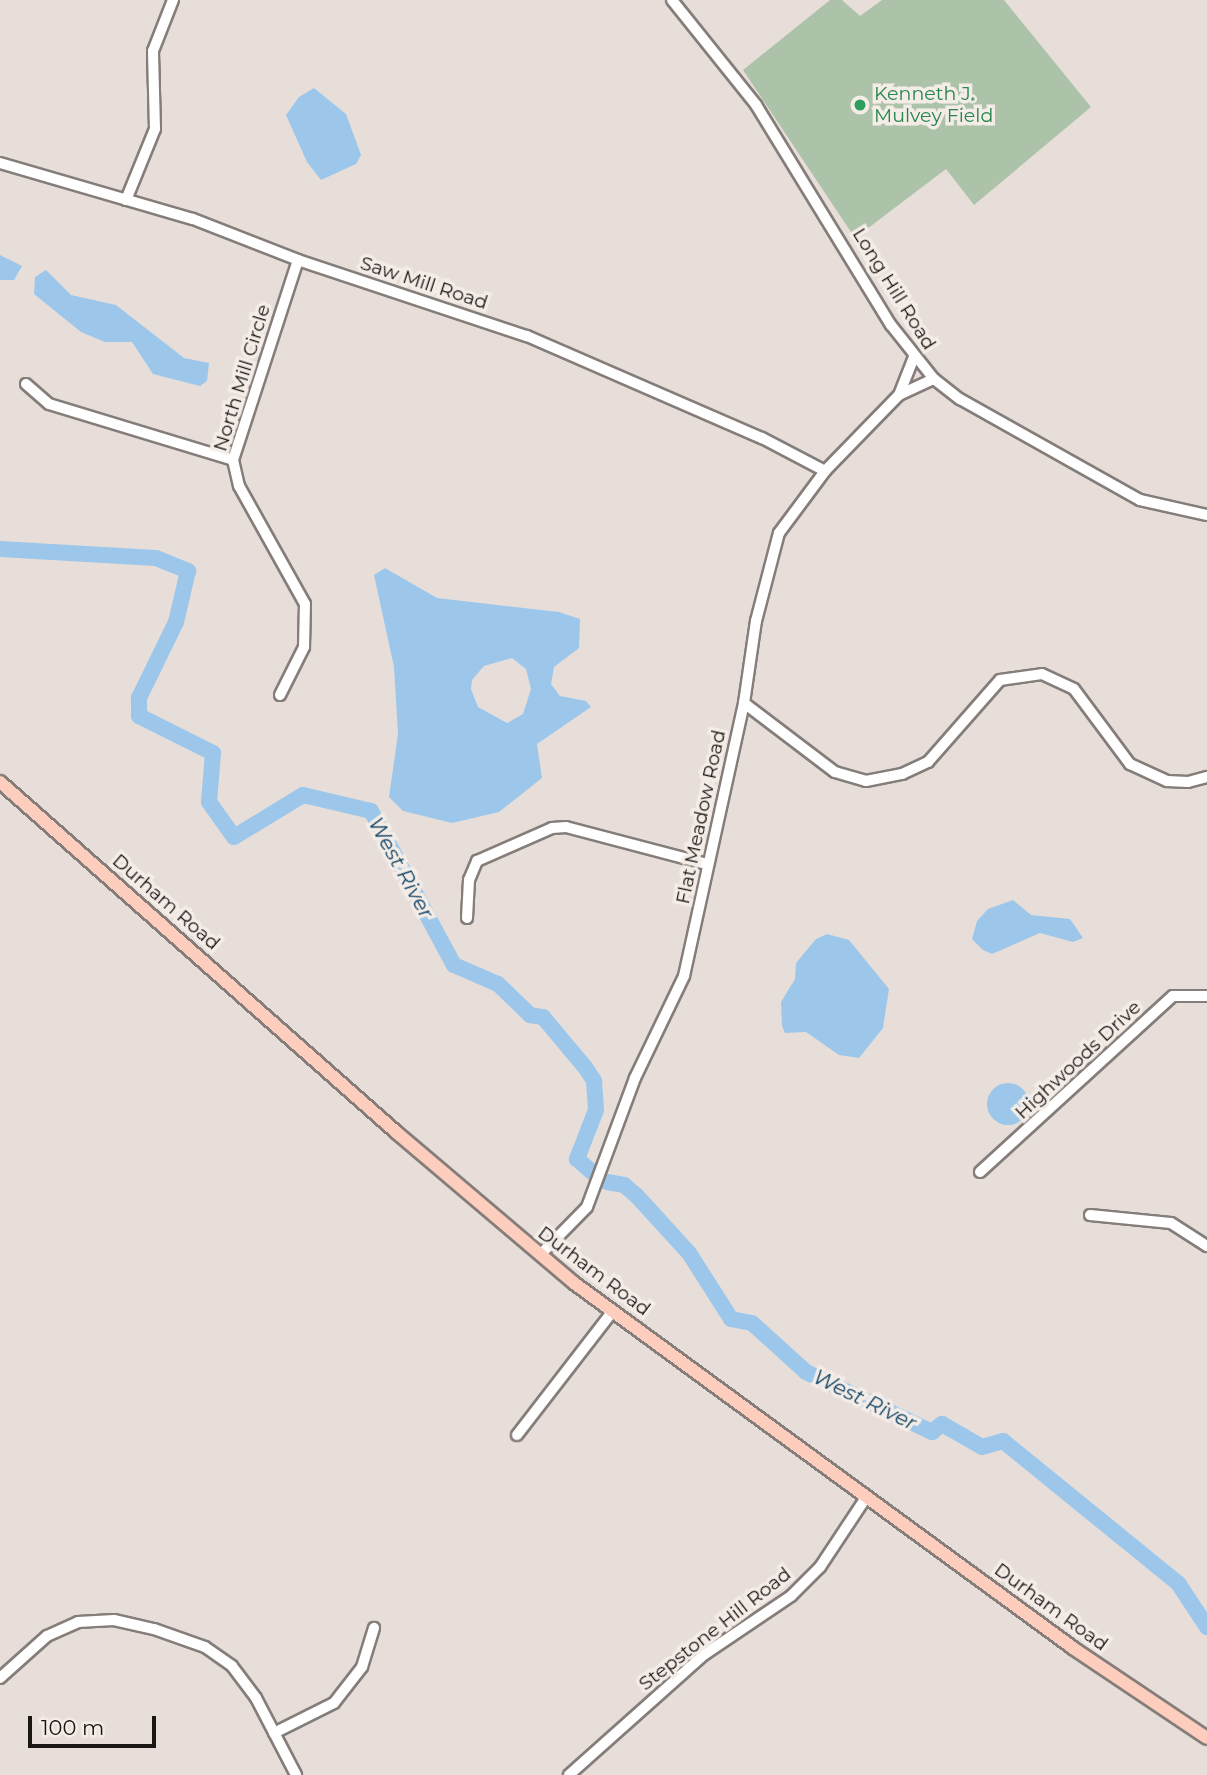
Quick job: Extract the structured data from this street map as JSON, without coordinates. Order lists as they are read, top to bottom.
{
  "streets": {
    "main road": ["Durham Road"],
    "street": [
      "Saw Mill Road",
      "Long Hill Road",
      "North Mill Circle",
      "Flat Meadow Road",
      "Highwoods Drive",
      "Stepstone Hill Road"
    ]
  },
  "crossings": [
    ["Saw Mill Road", "North Mill Circle"],
    ["Saw Mill Road", "Flat Meadow Road"],
    ["Long Hill Road", "Flat Meadow Road"],
    ["Flat Meadow Road", "Durham Road"],
    ["Durham Road", "Stepstone Hill Road"]
  ],
  "water": ["West River"],
  "places": ["Kenneth J. Mulvey Field"],
  "scale_bar": "100 m"
}
